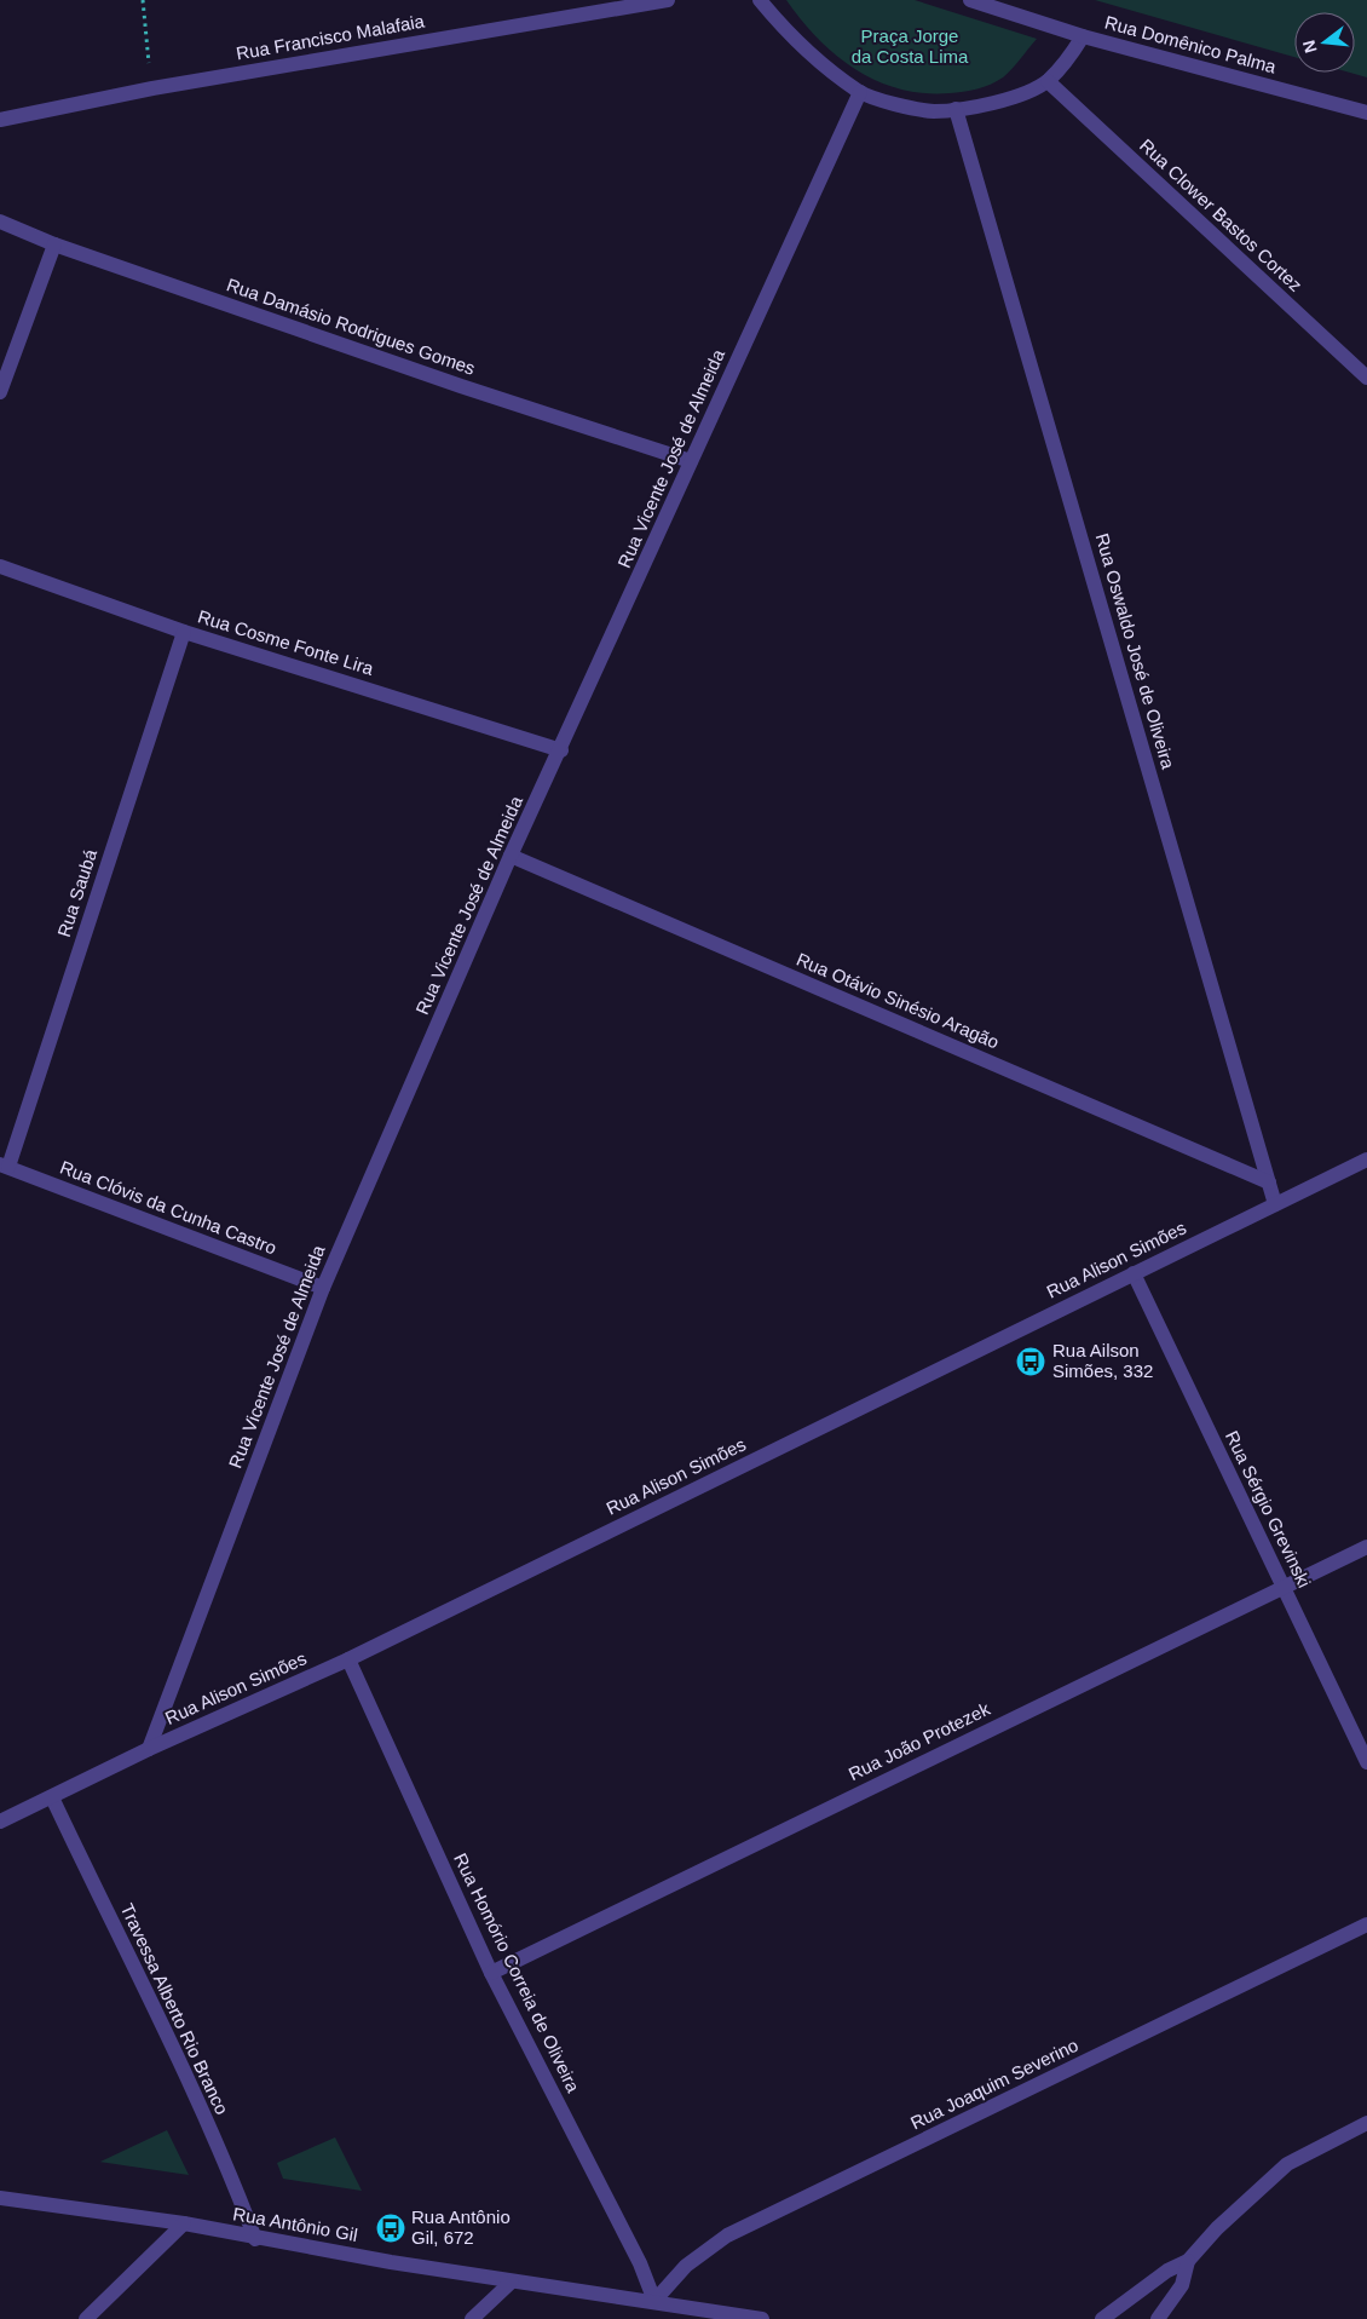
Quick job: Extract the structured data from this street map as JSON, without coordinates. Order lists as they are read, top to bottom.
{
  "streets": {
    "street": [
      "Rua Francisco Malafaia",
      "Rua Domênico Palma",
      "Rua Clower Bastos Cortez",
      "Rua Damásio Rodrigues Gomes",
      "Rua Vicente José de Almeida",
      "Rua Cosme Fonte Lira",
      "Rua Oswaldo José de Oliveira",
      "Rua Saubá",
      "Rua Otávio Sinésio Aragão",
      "Rua Clóvis da Cunha Castro",
      "Rua Alison Simões",
      "Rua Sérgio Grevinski",
      "Rua João Protezek",
      "Rua Homório Correia de Oliveira",
      "Travessa Alberto Rio Branco",
      "Rua Joaquim Severino",
      "Rua Antônio Gil"
    ]
  },
  "crossings": [
    ["Rua Damásio Rodrigues Gomes", "Rua Vicente José de Almeida"],
    ["Rua Vicente José de Almeida", "Rua Cosme Fonte Lira"],
    ["Rua Vicente José de Almeida", "Rua Otávio Sinésio Aragão"],
    ["Rua Vicente José de Almeida", "Rua Clóvis da Cunha Castro"],
    ["Rua Vicente José de Almeida", "Rua Alison Simões"],
    ["Rua Cosme Fonte Lira", "Rua Saubá"],
    ["Rua Oswaldo José de Oliveira", "Rua Otávio Sinésio Aragão"],
    ["Rua Oswaldo José de Oliveira", "Rua Alison Simões"],
    ["Rua Saubá", "Rua Clóvis da Cunha Castro"],
    ["Rua Alison Simões", "Rua Sérgio Grevinski"],
    ["Rua Alison Simões", "Rua Homório Correia de Oliveira"],
    ["Rua Alison Simões", "Travessa Alberto Rio Branco"],
    ["Rua Sérgio Grevinski", "Rua João Protezek"],
    ["Rua João Protezek", "Rua Homório Correia de Oliveira"],
    ["Rua Homório Correia de Oliveira", "Rua Joaquim Severino"],
    ["Rua Homório Correia de Oliveira", "Rua Antônio Gil"],
    ["Travessa Alberto Rio Branco", "Rua Antônio Gil"],
    ["Rua Joaquim Severino", "Rua Antônio Gil"]
  ],
  "parks": ["Praça Jorge da Costa Lima"],
  "places": {
    "bus stop": ["Rua Ailson Simões, 332", "Rua Antônio Gil, 672"]
  },
  "north": "left"
}
